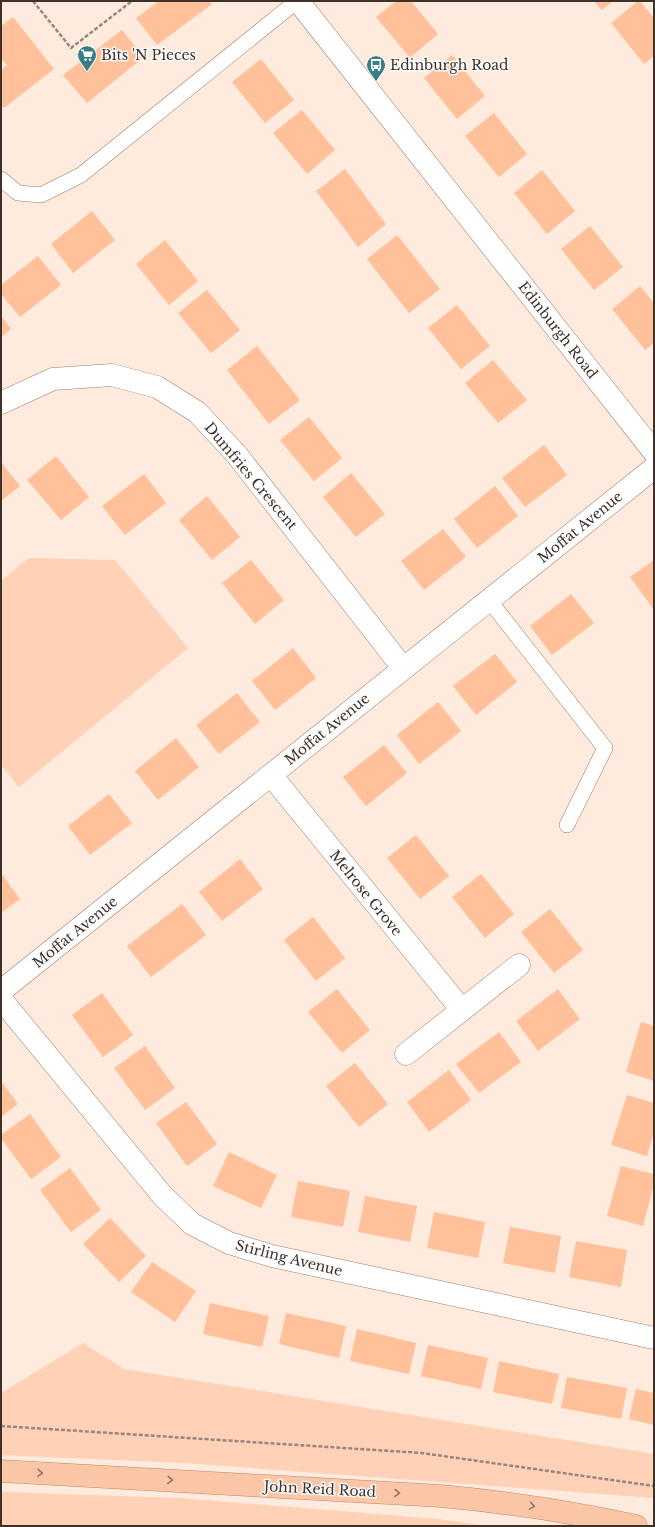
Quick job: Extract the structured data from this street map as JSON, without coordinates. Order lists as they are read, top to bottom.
{
  "streets": {
    "highway": ["John Reid Road"],
    "street": [
      "Edinburgh Road",
      "Dumfries Crescent",
      "Moffat Avenue",
      "Melrose Grove",
      "Stirling Avenue"
    ]
  },
  "crossings": [
    ["Dumfries Crescent", "Moffat Avenue"],
    ["Moffat Avenue", "Melrose Grove"]
  ],
  "one_way": ["John Reid Road"],
  "places": {
    "supermarket": ["Bits 'N Pieces"],
    "bus stop": ["Edinburgh Road"]
  }
}
